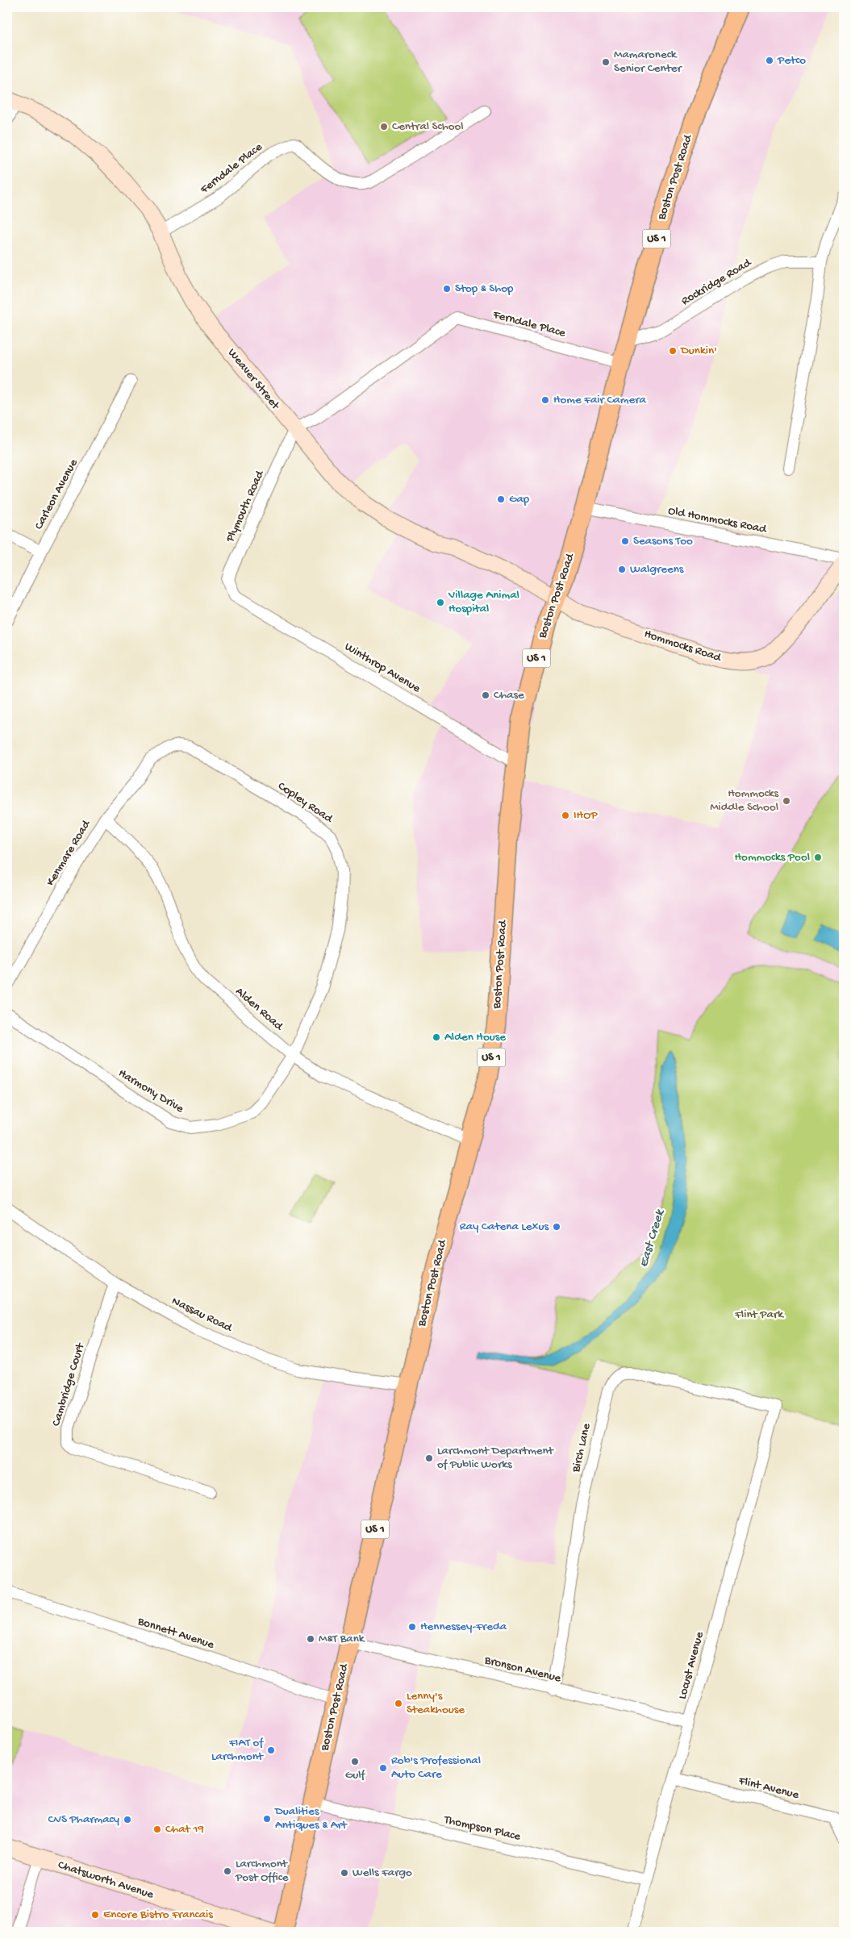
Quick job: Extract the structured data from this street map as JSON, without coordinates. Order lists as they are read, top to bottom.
{
  "streets": {
    "main road": [
      "Boston Post Road",
      "US 1",
      "Weaver Street",
      "Hommocks Road",
      "Chatsworth Avenue"
    ],
    "street": [
      "Ferndale Place",
      "Rockridge Road",
      "Carleon Avenue",
      "Plymouth Road",
      "Old Hommocks Road",
      "Winthrop Avenue",
      "Copley Road",
      "Kenmare Road",
      "Alden Road",
      "Harmony Drive",
      "Nassau Road",
      "Cambridge Court",
      "Birch Lane",
      "Bonnett Avenue",
      "Locust Avenue",
      "Bronson Avenue",
      "Flint Avenue",
      "Thompson Place"
    ]
  },
  "crossings": [
    ["Ferndale Place", "Boston Post Road"],
    ["Ferndale Place", "Weaver Street"],
    ["Ferndale Place", "Plymouth Road"],
    ["Boston Post Road", "Rockridge Road"],
    ["Boston Post Road", "Weaver Street"],
    ["Boston Post Road", "Old Hommocks Road"],
    ["Boston Post Road", "Hommocks Road"],
    ["Boston Post Road", "Winthrop Avenue"],
    ["Boston Post Road", "Alden Road"],
    ["Boston Post Road", "Nassau Road"],
    ["Boston Post Road", "Bonnett Avenue"],
    ["Boston Post Road", "Bronson Avenue"],
    ["Boston Post Road", "Thompson Place"],
    ["Weaver Street", "Plymouth Road"],
    ["Weaver Street", "Hommocks Road"],
    ["Plymouth Road", "Winthrop Avenue"],
    ["Copley Road", "Kenmare Road"],
    ["Copley Road", "Alden Road"],
    ["Copley Road", "Harmony Drive"],
    ["Kenmare Road", "Alden Road"],
    ["Alden Road", "Harmony Drive"],
    ["Nassau Road", "Cambridge Court"],
    ["Birch Lane", "Locust Avenue"],
    ["Birch Lane", "Bronson Avenue"],
    ["Locust Avenue", "Bronson Avenue"],
    ["Locust Avenue", "Flint Avenue"],
    ["Locust Avenue", "Thompson Place"]
  ],
  "water": ["East Creek"],
  "parks": ["Flint Park"],
  "places": [
    "Petco",
    "Mamaroneck Senior Center",
    "Central School",
    "Stop & Shop",
    "Dunkin'",
    "Home Fair Camera",
    "Gap",
    "Seasons Too",
    "Walgreens",
    "Village Animal Hospital",
    "Chase",
    "Hommocks Middle School",
    "IHOP",
    "Hommocks Pool",
    "Alden House",
    "Ray Catena Lexus",
    "Larchmont Department of Public Works",
    "Hennessey-Freda",
    "M&T Bank",
    "Lenny's Steakhouse",
    "FIAT of Larchmont",
    "Gulf",
    "Rob's Professional Auto Care",
    "Dualities Antiques & Art",
    "CVS Pharmacy",
    "Chat 19",
    "Larchmont Post Office",
    "Wells Fargo",
    "Encore Bistro Francais"
  ]
}
